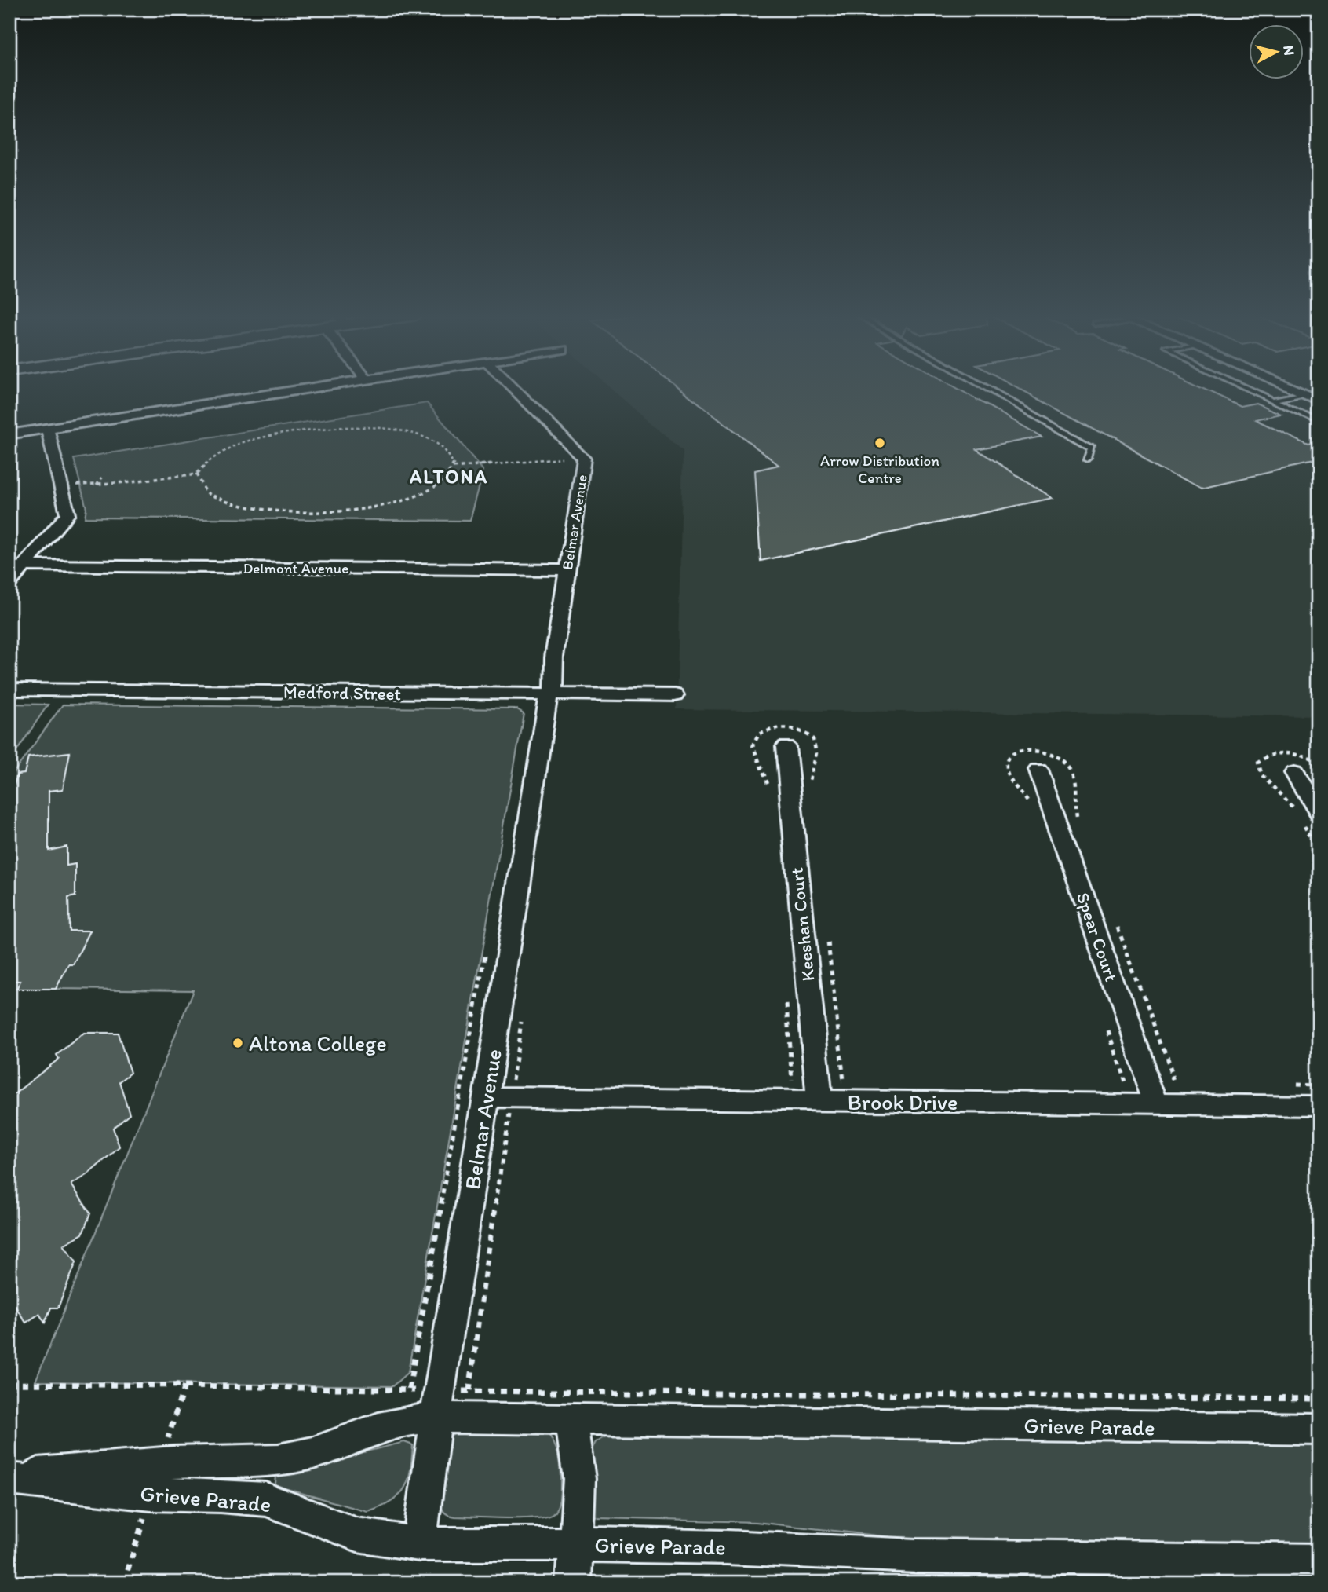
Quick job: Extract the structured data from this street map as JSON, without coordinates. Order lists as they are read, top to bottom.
{
  "streets": {
    "street": [
      "Belmar Avenue",
      "Delmont Avenue",
      "Medford Street",
      "Keeshan Court",
      "Spear Court",
      "Brook Drive",
      "Grieve Parade"
    ]
  },
  "crossings": [
    ["Belmar Avenue", "Delmont Avenue"],
    ["Belmar Avenue", "Medford Street"],
    ["Belmar Avenue", "Brook Drive"],
    ["Belmar Avenue", "Grieve Parade"],
    ["Keeshan Court", "Brook Drive"],
    ["Spear Court", "Brook Drive"]
  ],
  "districts": ["ALTONA"],
  "places": ["Arrow Distribution Centre", "Altona College"],
  "north": "right"
}
